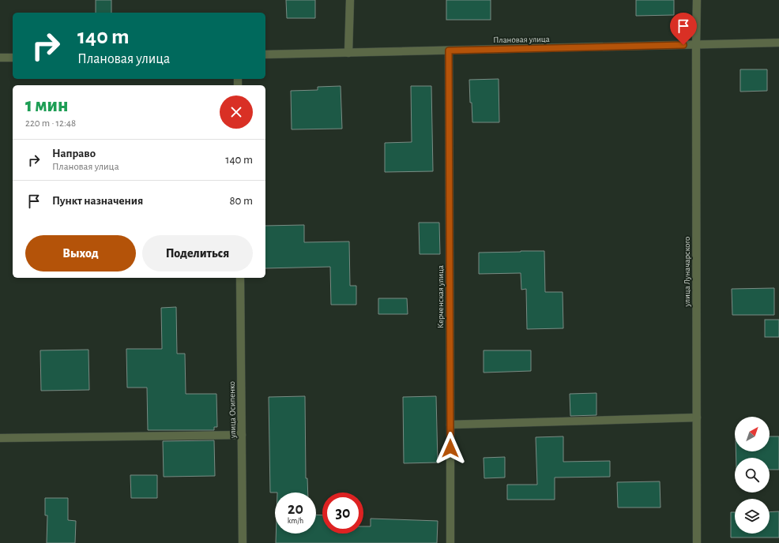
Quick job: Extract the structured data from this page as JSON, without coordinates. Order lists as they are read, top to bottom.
{
  "streets": {
    "street": [
      "Плановая улица",
      "улица Луначарского",
      "Керченская улица",
      "улица Осипенко"
    ]
  },
  "crossings": [
    ["Плановая улица", "улица Луначарского"],
    ["Плановая улица", "Керченская улица"]
  ],
  "north": "top right",
  "page": {
    "turn": ["140 m", "Плановая улица"],
    "heading": ["1 мин", "220 m · 12:48"],
    "list": [
      {
        "name": "Направо",
        "note": "Плановая улица",
        "value": "140 m"
      },
      {
        "name": "Пункт назначения",
        "value": "80 m"
      }
    ],
    "buttons": ["Выход", "Поделиться"],
    "speed": "20 km/h",
    "limit": "30"
  }
}
